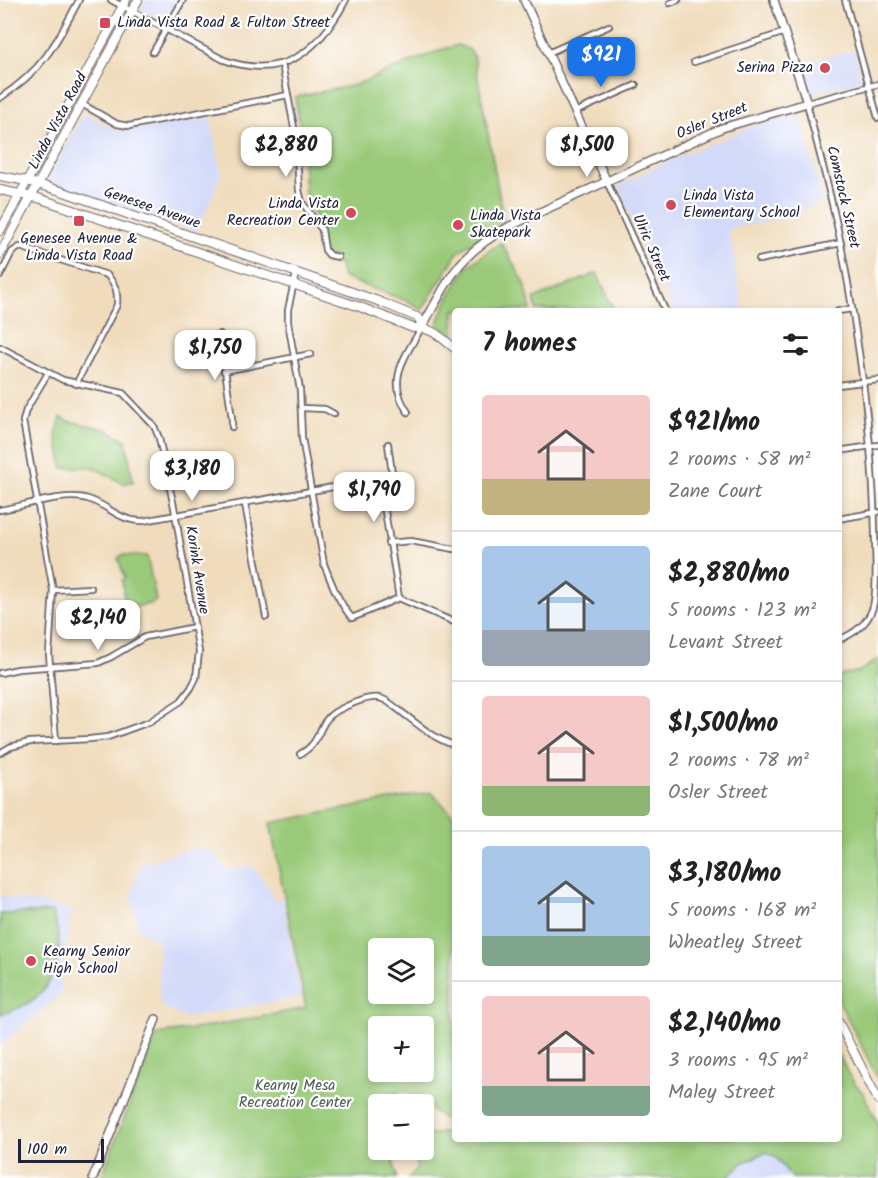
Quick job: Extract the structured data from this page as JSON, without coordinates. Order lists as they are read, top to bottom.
{
  "streets": {
    "main road": ["Linda Vista Road", "Genesee Avenue"],
    "street": [
      "Osler Street",
      "Comstock Street",
      "Ulric Street",
      "Korink Avenue"
    ]
  },
  "crossings": [
    ["Linda Vista Road", "Genesee Avenue"],
    ["Osler Street", "Comstock Street"],
    ["Osler Street", "Genesee Avenue"],
    ["Osler Street", "Ulric Street"]
  ],
  "parks": ["Kearny Mesa Recreation Center"],
  "places": {
    "transit": ["Linda Vista Road & Fulton Street", "Genesee Avenue & Linda Vista Road"],
    "other": [
      "Serina Pizza",
      "Linda Vista Elementary School",
      "Linda Vista Recreation Center",
      "Linda Vista Skatepark",
      "Kearny Senior High School"
    ]
  },
  "scale_bar": "100 m",
  "page": {
    "price": [
      "$921",
      "$2,880",
      "$1,500",
      "$1,750",
      "$3,180",
      "$1,790",
      "$2,140"
    ],
    "heading": "7 homes",
    "list": [
      {
        "name": "$921/mo",
        "note": "2 rooms · 58 m² · Zane Court"
      },
      {
        "name": "$2,880/mo",
        "note": "5 rooms · 123 m² · Levant Street"
      },
      {
        "name": "$1,500/mo",
        "note": "2 rooms · 78 m² · Osler Street"
      },
      {
        "name": "$3,180/mo",
        "note": "5 rooms · 168 m² · Wheatley Street"
      },
      {
        "name": "$2,140/mo",
        "note": "3 rooms · 95 m² · Maley Street"
      }
    ],
    "map_buttons": ["+", "−"],
    "scale": "100 m"
  }
}
